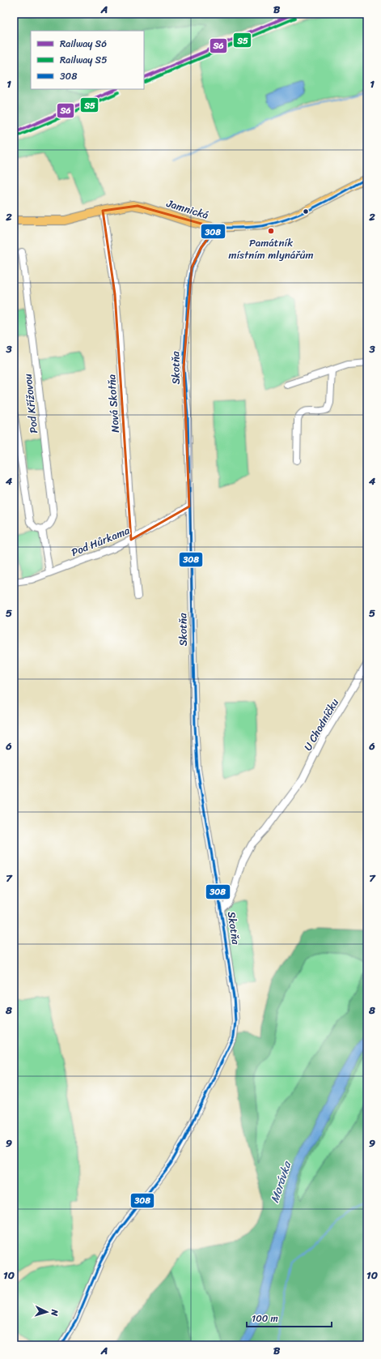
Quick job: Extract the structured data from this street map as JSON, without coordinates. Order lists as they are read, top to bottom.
{
  "streets": {
    "main road": ["Jamnická"],
    "street": [
      "Skotňa",
      "Pod Křížovou",
      "Nová Skotňa",
      "Pod Hůrkama",
      "U Chodníčku"
    ]
  },
  "crossings": [
    ["Jamnická", "Skotňa"],
    ["Jamnická", "Nová Skotňa"],
    ["Skotňa", "Pod Hůrkama"],
    ["Skotňa", "U Chodníčku"],
    ["Nová Skotňa", "Pod Hůrkama"]
  ],
  "water": ["Morávka"],
  "places": ["Památník místním mlynářům"],
  "lines": ["rail line S6", "rail line S5", "transit line 308"],
  "legend": ["Railway S6", "Railway S5", "308"],
  "scale_bar": "100 m",
  "north": "right",
  "grid": {
    "columns": ["A", "B"],
    "rows": [
      "1",
      "2",
      "3",
      "4",
      "5",
      "6",
      "7",
      "8",
      "9",
      "10"
    ]
  }
}
